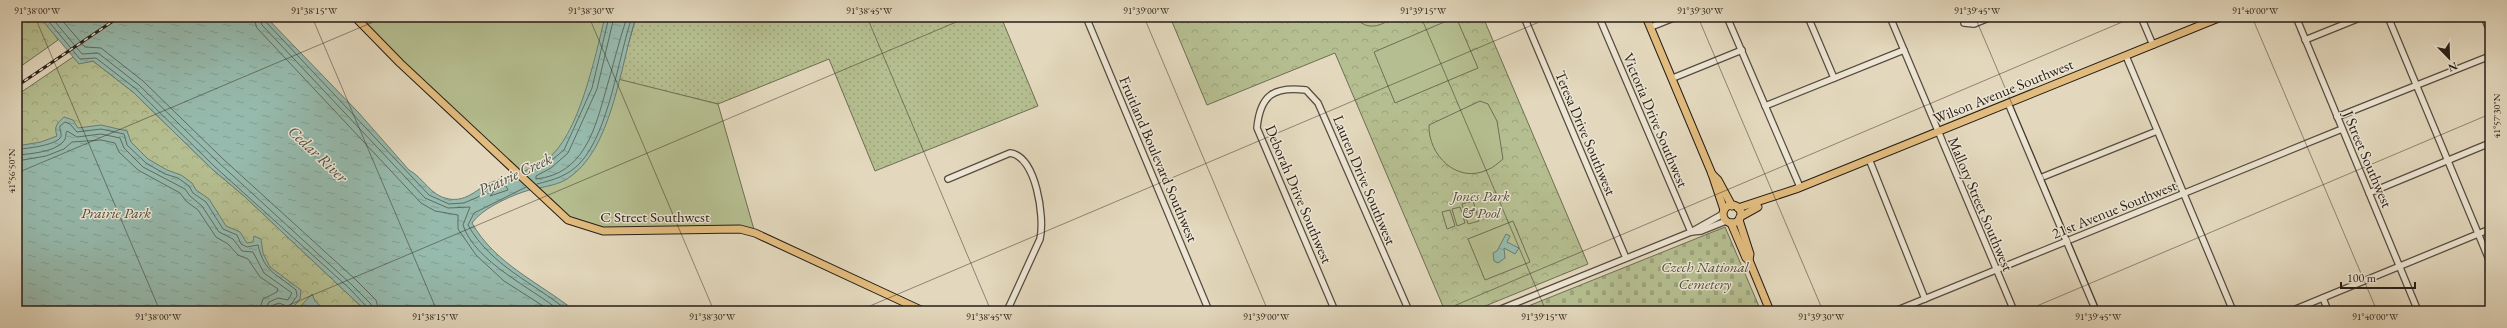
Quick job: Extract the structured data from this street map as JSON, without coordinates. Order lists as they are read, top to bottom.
{
  "streets": {
    "main road": ["Wilson Avenue Southwest", "C Street Southwest"],
    "street": [
      "Victoria Drive Southwest",
      "Teresa Drive Southwest",
      "Fruitland Boulevard Southwest",
      "J Street Southwest",
      "Lauren Drive Southwest",
      "Deborah Drive Southwest",
      "Mallory Street Southwest",
      "21st Avenue Southwest"
    ]
  },
  "crossings": [
    ["Wilson Avenue Southwest", "Mallory Street Southwest"],
    ["J Street Southwest", "21st Avenue Southwest"],
    ["Lauren Drive Southwest", "Deborah Drive Southwest"],
    ["Mallory Street Southwest", "21st Avenue Southwest"]
  ],
  "water": ["Cedar River", "Prairie Creek"],
  "parks": ["Jones Park & Pool", "Prairie Park", "Czech National Cemetery"],
  "scale_bar": "100 m",
  "north": "bottom right",
  "coordinates": [
    "91°38'00\"W",
    "91°38'15\"W",
    "91°38'30\"W",
    "91°38'45\"W",
    "91°39'00\"W",
    "91°39'15\"W",
    "91°39'30\"W",
    "91°39'45\"W",
    "91°40'00\"W",
    "41°57'30\"N",
    "41°56'50\"N"
  ]
}
